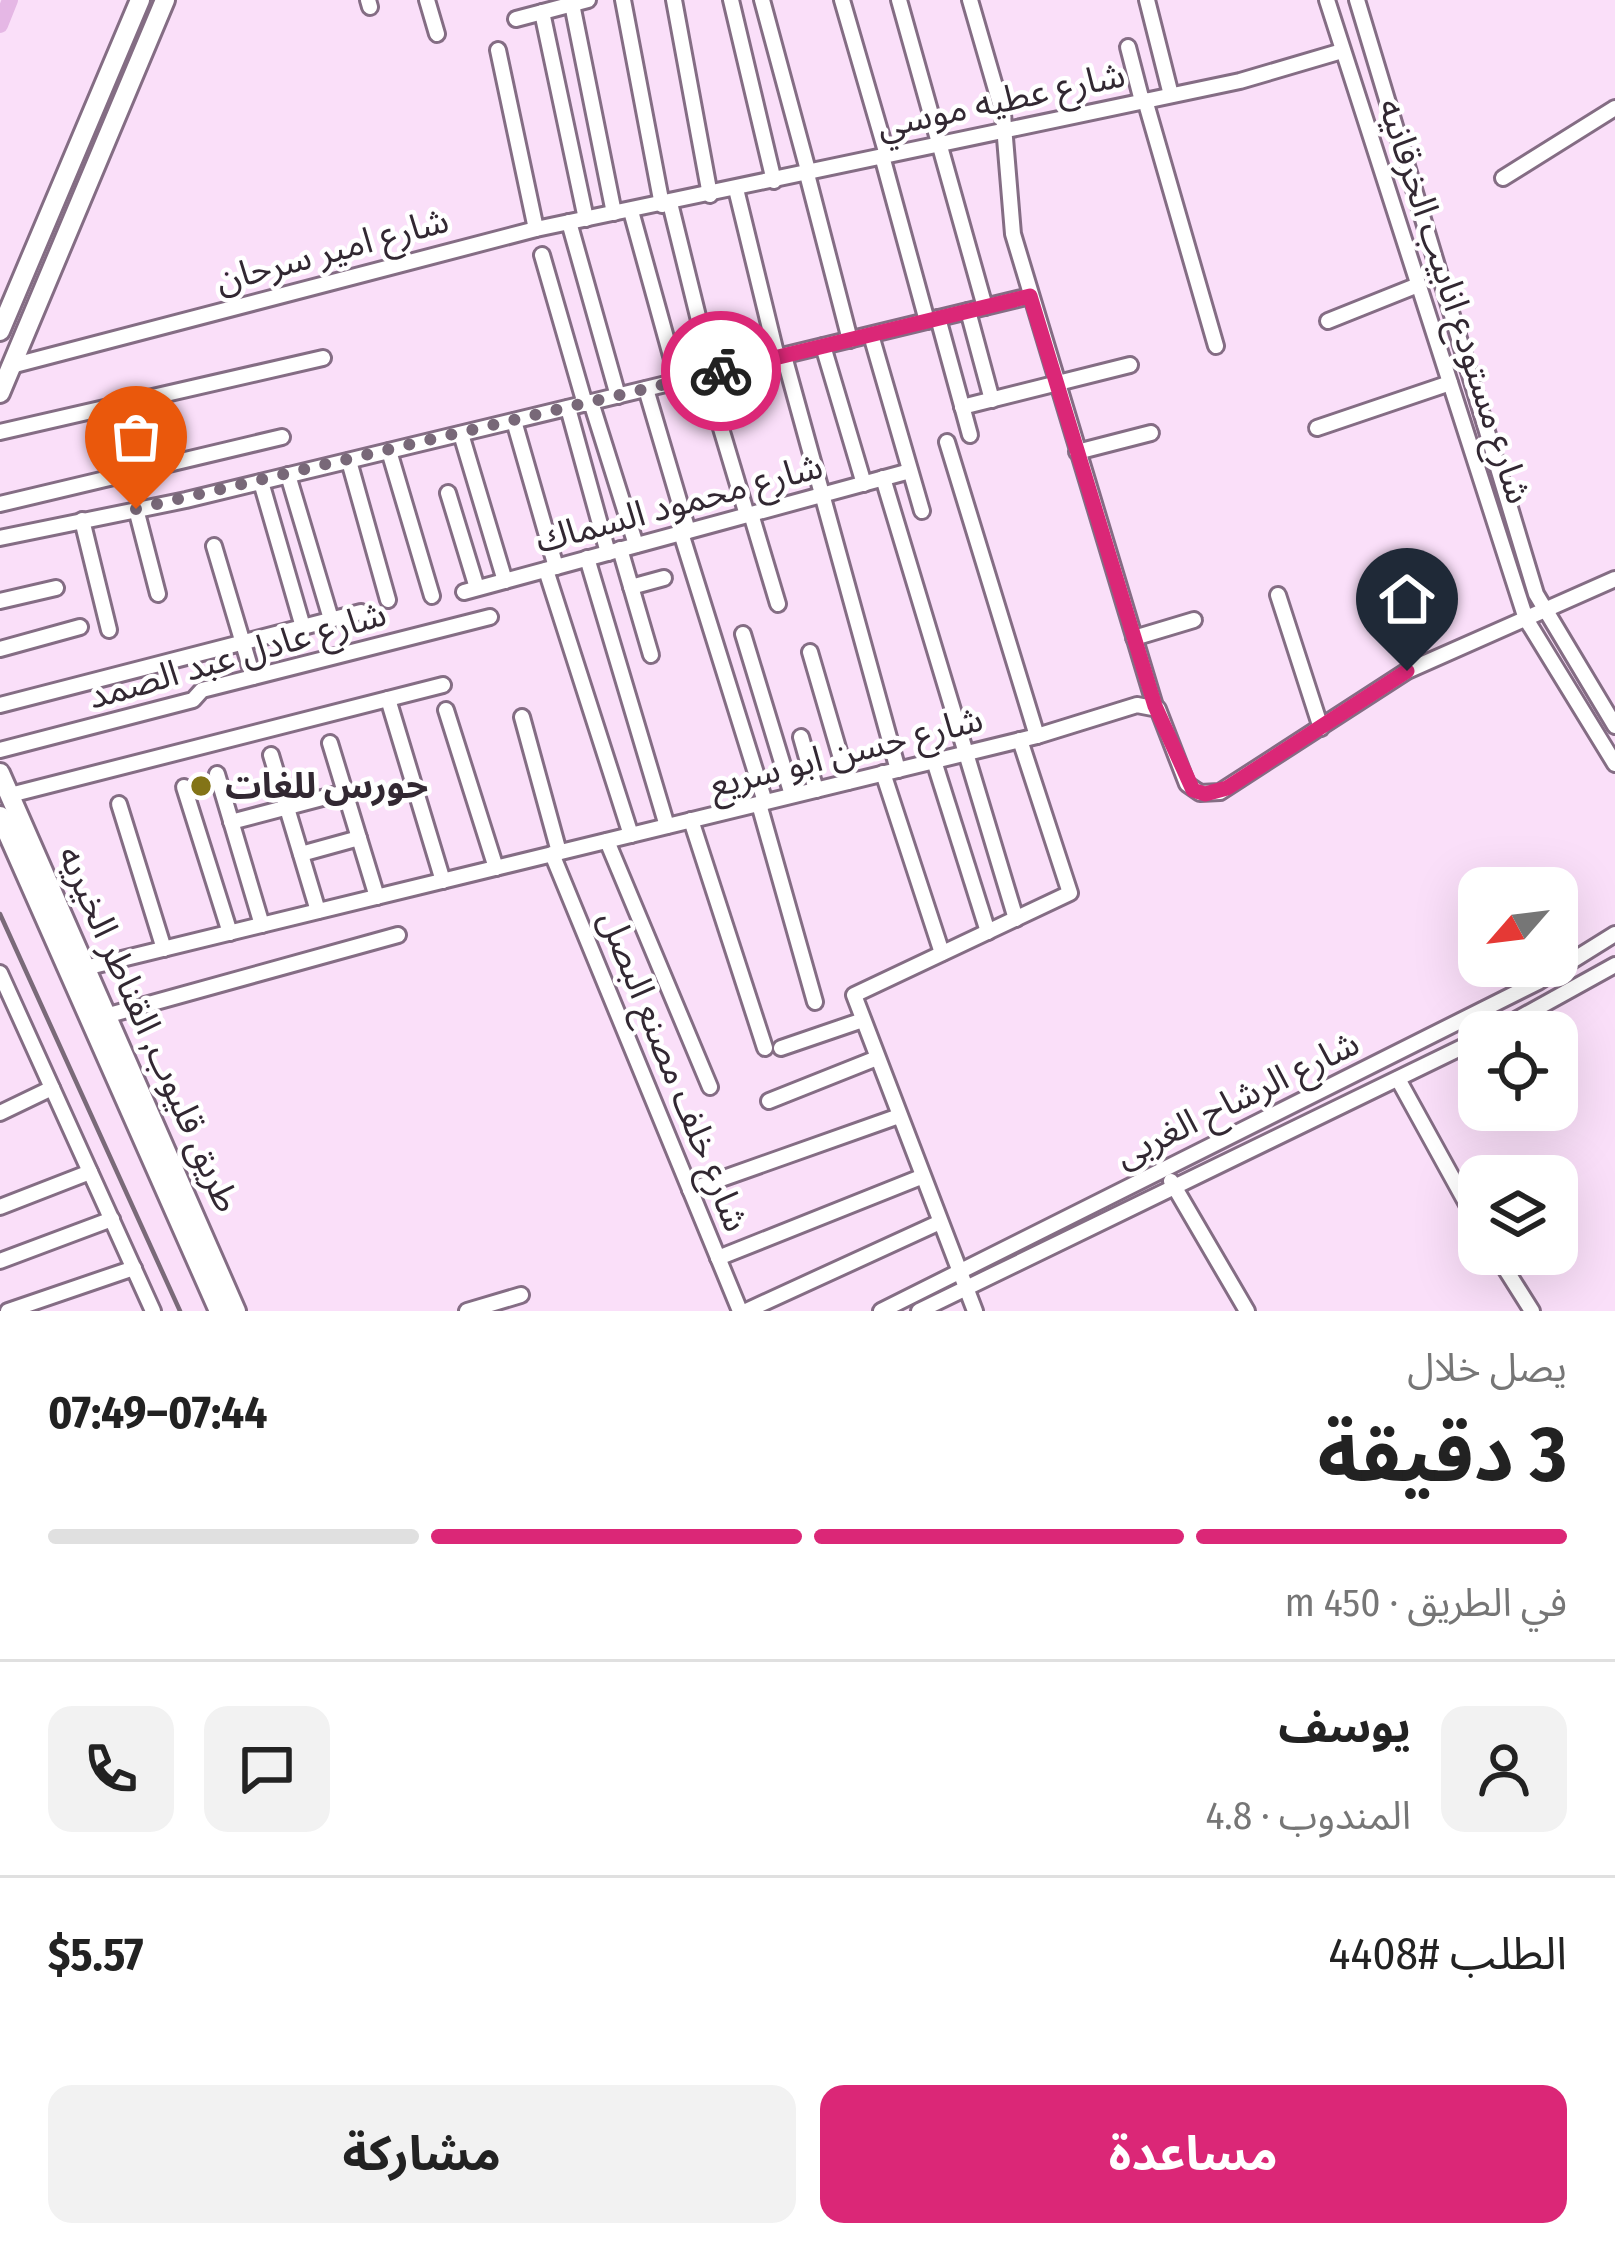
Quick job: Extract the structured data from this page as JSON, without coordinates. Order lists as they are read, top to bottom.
{
  "streets": {
    "main road": ["طريق قليوب, القناطر الخيريه"],
    "street": [
      "شارع عطيه موسي",
      "شارع امير سرحان",
      "شارع مستودع انابيب الخرقانيه",
      "شارع محمود السماك",
      "شارع عادل عبد الصمد",
      "شارع حسن ابو سريع",
      "شارع خلف مصنع البصل",
      "شارع الرشاح الغربى"
    ]
  },
  "crossings": [
    ["شارع عطيه موسي", "شارع امير سرحان"],
    ["شارع عطيه موسي", "شارع مستودع انابيب الخرقانيه"],
    ["شارع حسن ابو سريع", "طريق قليوب, القناطر الخيريه"],
    ["شارع حسن ابو سريع", "شارع خلف مصنع البصل"]
  ],
  "places": ["حورس للغات"],
  "north": "bottom left",
  "page": {
    "heading": ["3 دقيقة", "يصل خلال", "07:44–07:49"],
    "panel": [
      "يوسف",
      "المندوب · 4.8",
      "الطلب #4408",
      "$5.57"
    ],
    "bar": "في الطريق · 450 m",
    "buttons": ["مساعدة", "مشاركة"]
  }
}
